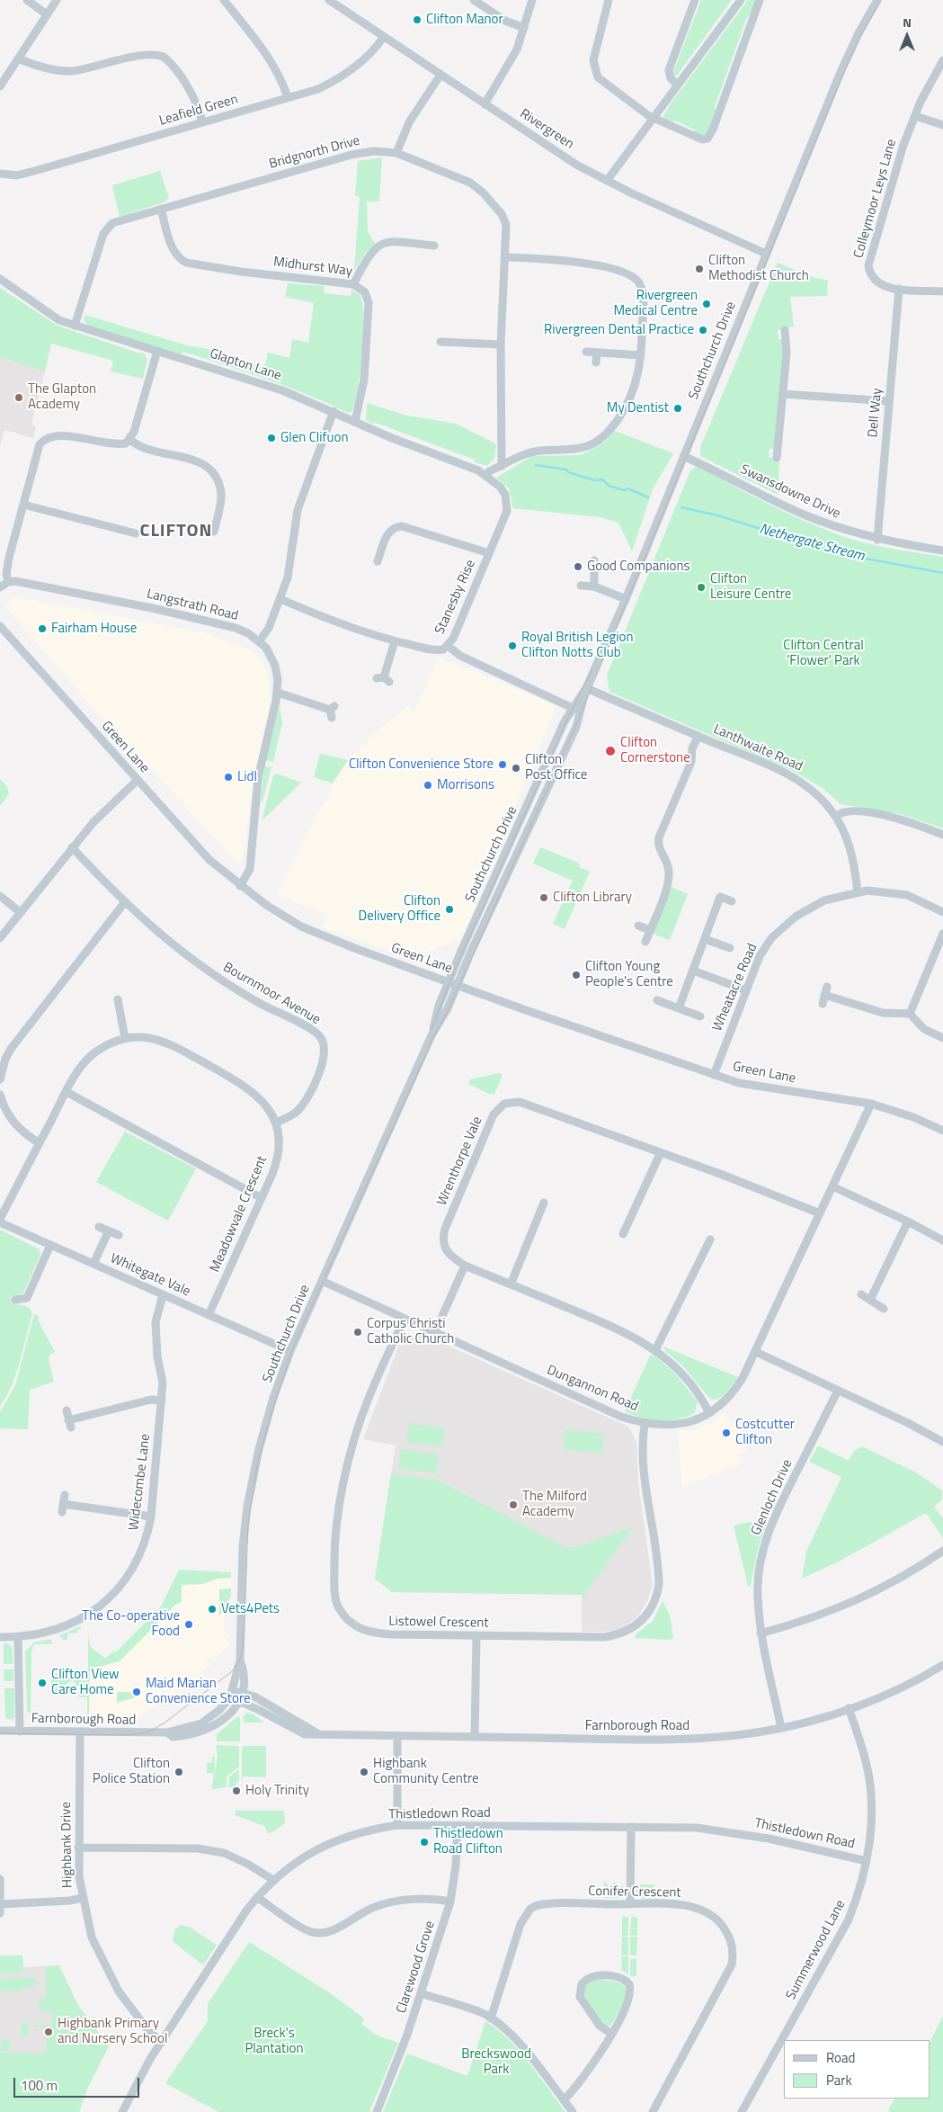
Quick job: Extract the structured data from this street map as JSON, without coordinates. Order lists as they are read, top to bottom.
{
  "streets": {
    "street": [
      "Leafield Green",
      "Rivergreen",
      "Bridgnorth Drive",
      "Colleymoor Leys Lane",
      "Midhurst Way",
      "Southchurch Drive",
      "Glapton Lane",
      "Dell Way",
      "Swansdowne Drive",
      "Stanesby Rise",
      "Langstrath Road",
      "Green Lane",
      "Lanthwaite Road",
      "Wheatacre Road",
      "Bournmoor Avenue",
      "Wrenthorpe Vale",
      "Meadowvale Crescent",
      "Whitegate Vale",
      "Dungannon Road",
      "Widecombe Lane",
      "Glenloch Drive",
      "Listowel Crescent",
      "Farnborough Road",
      "Thistledown Road",
      "Highbank Drive",
      "Conifer Crescent",
      "Summerwood Lane",
      "Clarewood Grove"
    ]
  },
  "crossings": [
    ["Leafield Green", "Rivergreen"],
    ["Rivergreen", "Southchurch Drive"],
    ["Bridgnorth Drive", "Midhurst Way"],
    ["Bridgnorth Drive", "Glapton Lane"],
    ["Colleymoor Leys Lane", "Dell Way"],
    ["Midhurst Way", "Glapton Lane"],
    ["Southchurch Drive", "Swansdowne Drive"],
    ["Southchurch Drive", "Green Lane"],
    ["Southchurch Drive", "Lanthwaite Road"],
    ["Southchurch Drive", "Whitegate Vale"],
    ["Southchurch Drive", "Dungannon Road"],
    ["Southchurch Drive", "Farnborough Road"],
    ["Glapton Lane", "Stanesby Rise"],
    ["Dell Way", "Swansdowne Drive"],
    ["Langstrath Road", "Green Lane"],
    ["Green Lane", "Wheatacre Road"],
    ["Green Lane", "Dungannon Road"],
    ["Lanthwaite Road", "Wheatacre Road"],
    ["Bournmoor Avenue", "Meadowvale Crescent"],
    ["Wrenthorpe Vale", "Dungannon Road"],
    ["Meadowvale Crescent", "Whitegate Vale"],
    ["Whitegate Vale", "Widecombe Lane"],
    ["Dungannon Road", "Listowel Crescent"],
    ["Glenloch Drive", "Farnborough Road"],
    ["Farnborough Road", "Highbank Drive"],
    ["Farnborough Road", "Summerwood Lane"],
    ["Thistledown Road", "Highbank Drive"],
    ["Thistledown Road", "Summerwood Lane"],
    ["Thistledown Road", "Clarewood Grove"]
  ],
  "districts": ["CLIFTON"],
  "water": ["Nethergate Stream"],
  "parks": ["Clifton Central 'Flower' Park", "Breck's Plantation", "Breckswood Park"],
  "places": [
    "Clifton Manor",
    "Clifton Methodist Church",
    "Rivergreen Medical Centre",
    "Rivergreen Dental Practice",
    "The Glapton Academy",
    "My Dentist",
    "Glen Clifuon",
    "Good Companions",
    "Clifton Leisure Centre",
    "Fairham House",
    "Royal British Legion Clifton Notts Club",
    "Clifton Cornerstone",
    "Clifton Convenience Store",
    "Clifton Post Office",
    "Lidl",
    "Morrisons",
    "Clifton Library",
    "Clifton Delivery Office",
    "Clifton Young People's Centre",
    "Corpus Christi Catholic Church",
    "Costcutter Clifton",
    "The Milford Academy",
    "Vets4Pets",
    "The Co-operative Food",
    "Clifton View Care Home",
    "Maid Marian Convenience Store",
    "Clifton Police Station",
    "Highbank Community Centre",
    "Holy Trinity",
    "Thistledown Road Clifton",
    "Highbank Primary and Nursery School"
  ],
  "legend": ["Road", "Park"],
  "scale_bar": "100 m",
  "north": "top"
}
